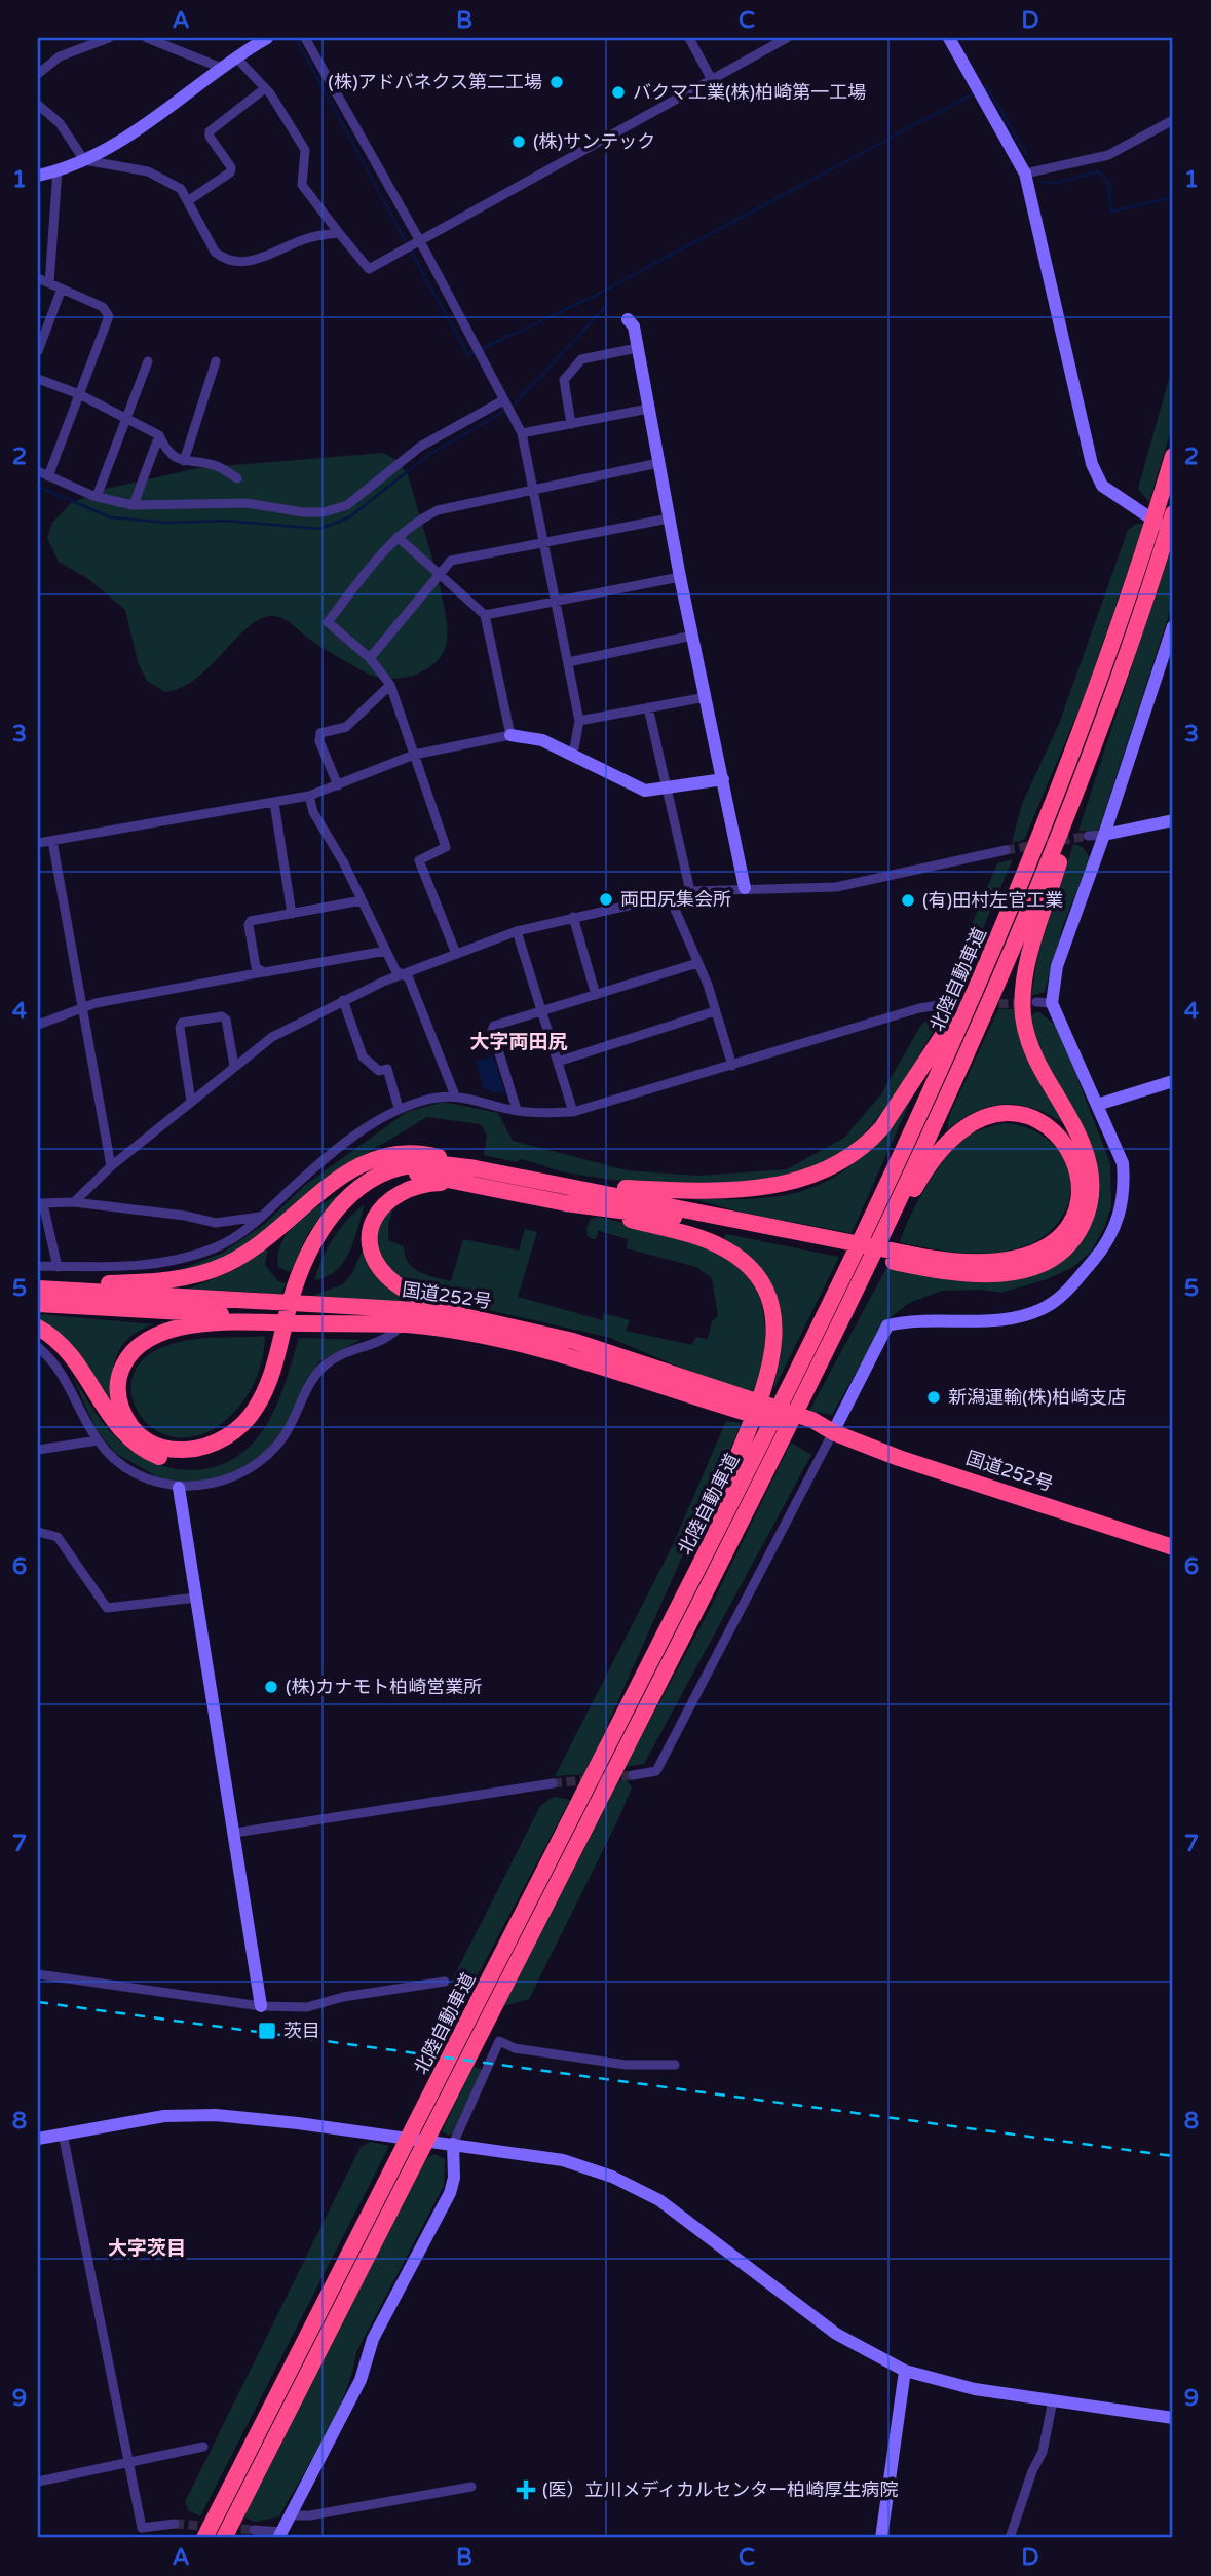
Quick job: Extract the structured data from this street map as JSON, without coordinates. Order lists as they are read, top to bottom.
{
  "streets": {
    "highway": ["北陸自動車道", "国道252号"]
  },
  "districts": ["大字両田尻", "大字茨目"],
  "places": {
    "other": [
      "(株)アドバネクス第二工場",
      "バクマ工業(株)柏崎第一工場",
      "(株)サンテック",
      "両田尻集会所",
      "(有)田村左官工業",
      "新潟運輸(株)柏崎支店",
      "(株)カナモト柏崎営業所"
    ],
    "transit": ["茨目"],
    "health": ["(医）立川メディカルセンター柏崎厚生病院"]
  },
  "grid": {
    "columns": [
      "A",
      "B",
      "C",
      "D"
    ],
    "rows": [
      "1",
      "2",
      "3",
      "4",
      "5",
      "6",
      "7",
      "8",
      "9"
    ]
  }
}
